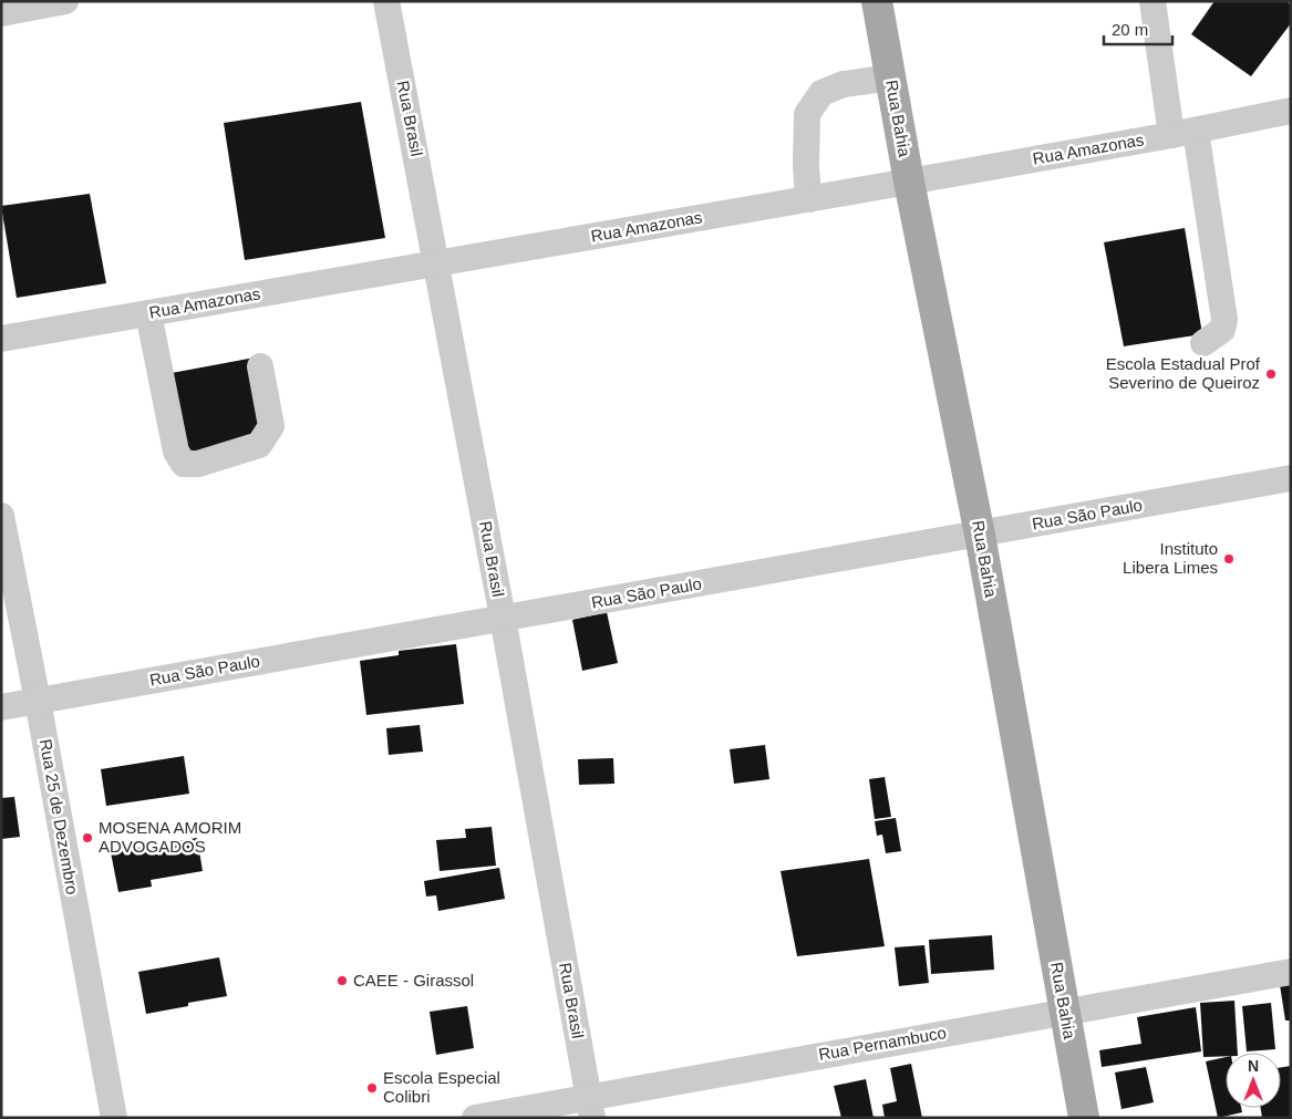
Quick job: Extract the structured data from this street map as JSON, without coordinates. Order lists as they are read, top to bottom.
{
  "streets": {
    "main road": ["Rua Bahia"],
    "street": [
      "Rua Brasil",
      "Rua Amazonas",
      "Rua São Paulo",
      "Rua 25 de Dezembro",
      "Rua Pernambuco"
    ]
  },
  "crossings": [
    ["Rua Brasil", "Rua Amazonas"],
    ["Rua Brasil", "Rua São Paulo"],
    ["Rua Brasil", "Rua Pernambuco"],
    ["Rua Bahia", "Rua Amazonas"],
    ["Rua Bahia", "Rua São Paulo"],
    ["Rua Bahia", "Rua Pernambuco"],
    ["Rua São Paulo", "Rua 25 de Dezembro"]
  ],
  "places": [
    "Escola Estadual Prof Severino de Queiroz",
    "Instituto Libera Limes",
    "MOSENA AMORIM ADVOGADOS",
    "CAEE - Girassol",
    "Escola Especial Colibri"
  ],
  "scale_bar": "20 m",
  "north": "top"
}
